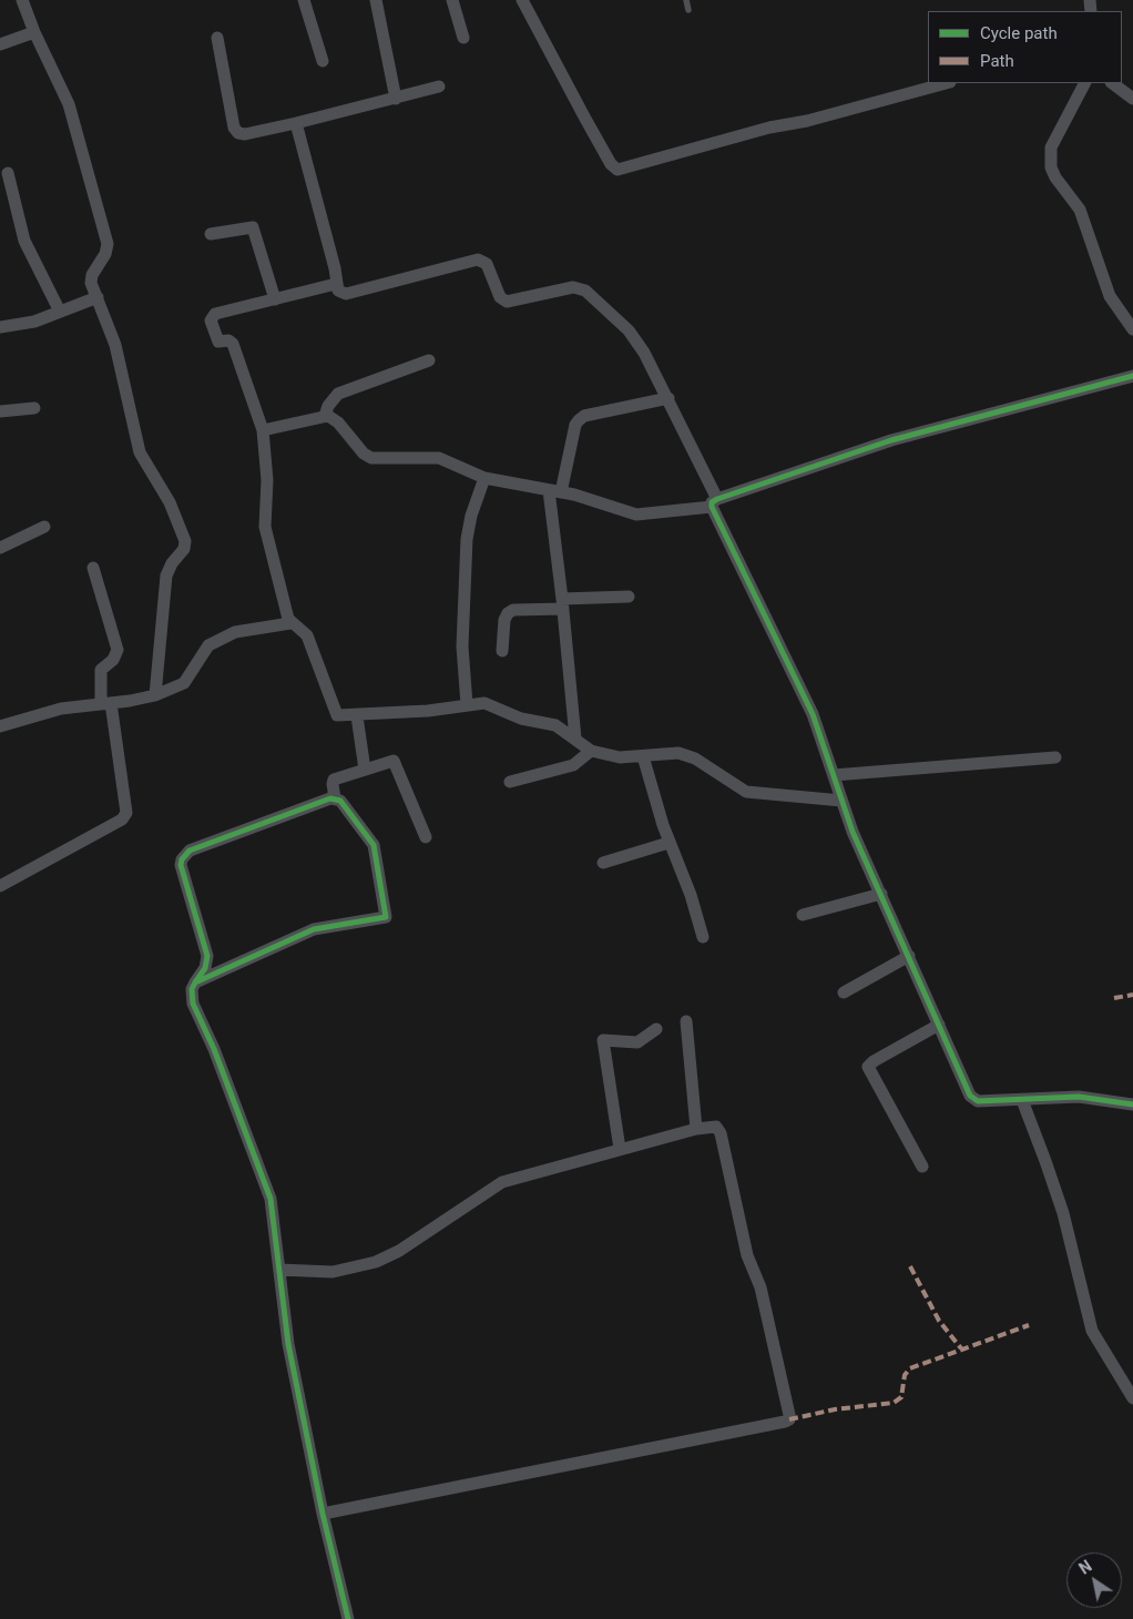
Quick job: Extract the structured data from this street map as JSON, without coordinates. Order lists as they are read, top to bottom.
{
  "legend": ["Cycle path", "Path"],
  "north": "top left"
}
